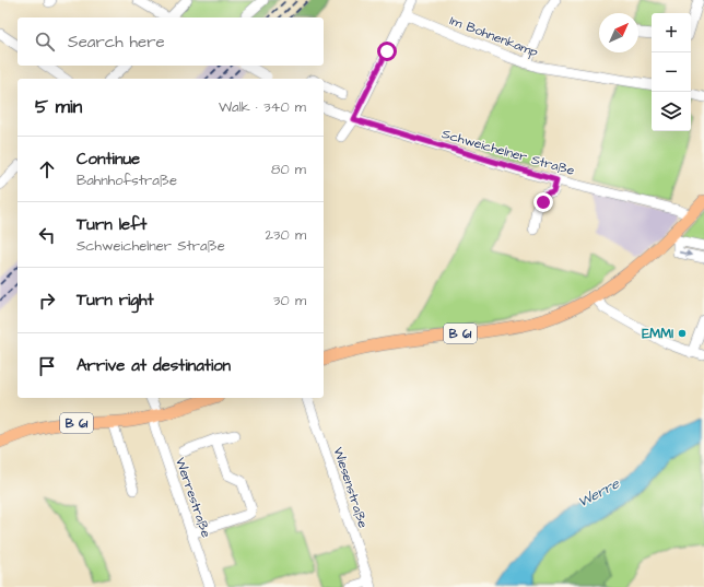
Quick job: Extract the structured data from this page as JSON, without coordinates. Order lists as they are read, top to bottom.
{
  "streets": {
    "main road": ["B 61"],
    "street": [
      "Im Bohnenkamp",
      "Schweichelner Straße",
      "Wiesenstraße",
      "Werrestraße"
    ]
  },
  "crossings": [
    ["Schweichelner Straße", "B 61"],
    ["B 61", "Werrestraße"]
  ],
  "water": ["Werre"],
  "places": ["EMMI"],
  "north": "top right",
  "page": {
    "map_buttons": ["+", "−"],
    "search": "Search here",
    "heading": ["5 min", "Walk · 340 m"],
    "list": [
      ["Continue", "Bahnhofstraße", "80 m"],
      ["Turn left", "Schweichelner Straße", "230 m"],
      ["Turn right", "30 m"],
      "Arrive at destination"
    ]
  }
}
